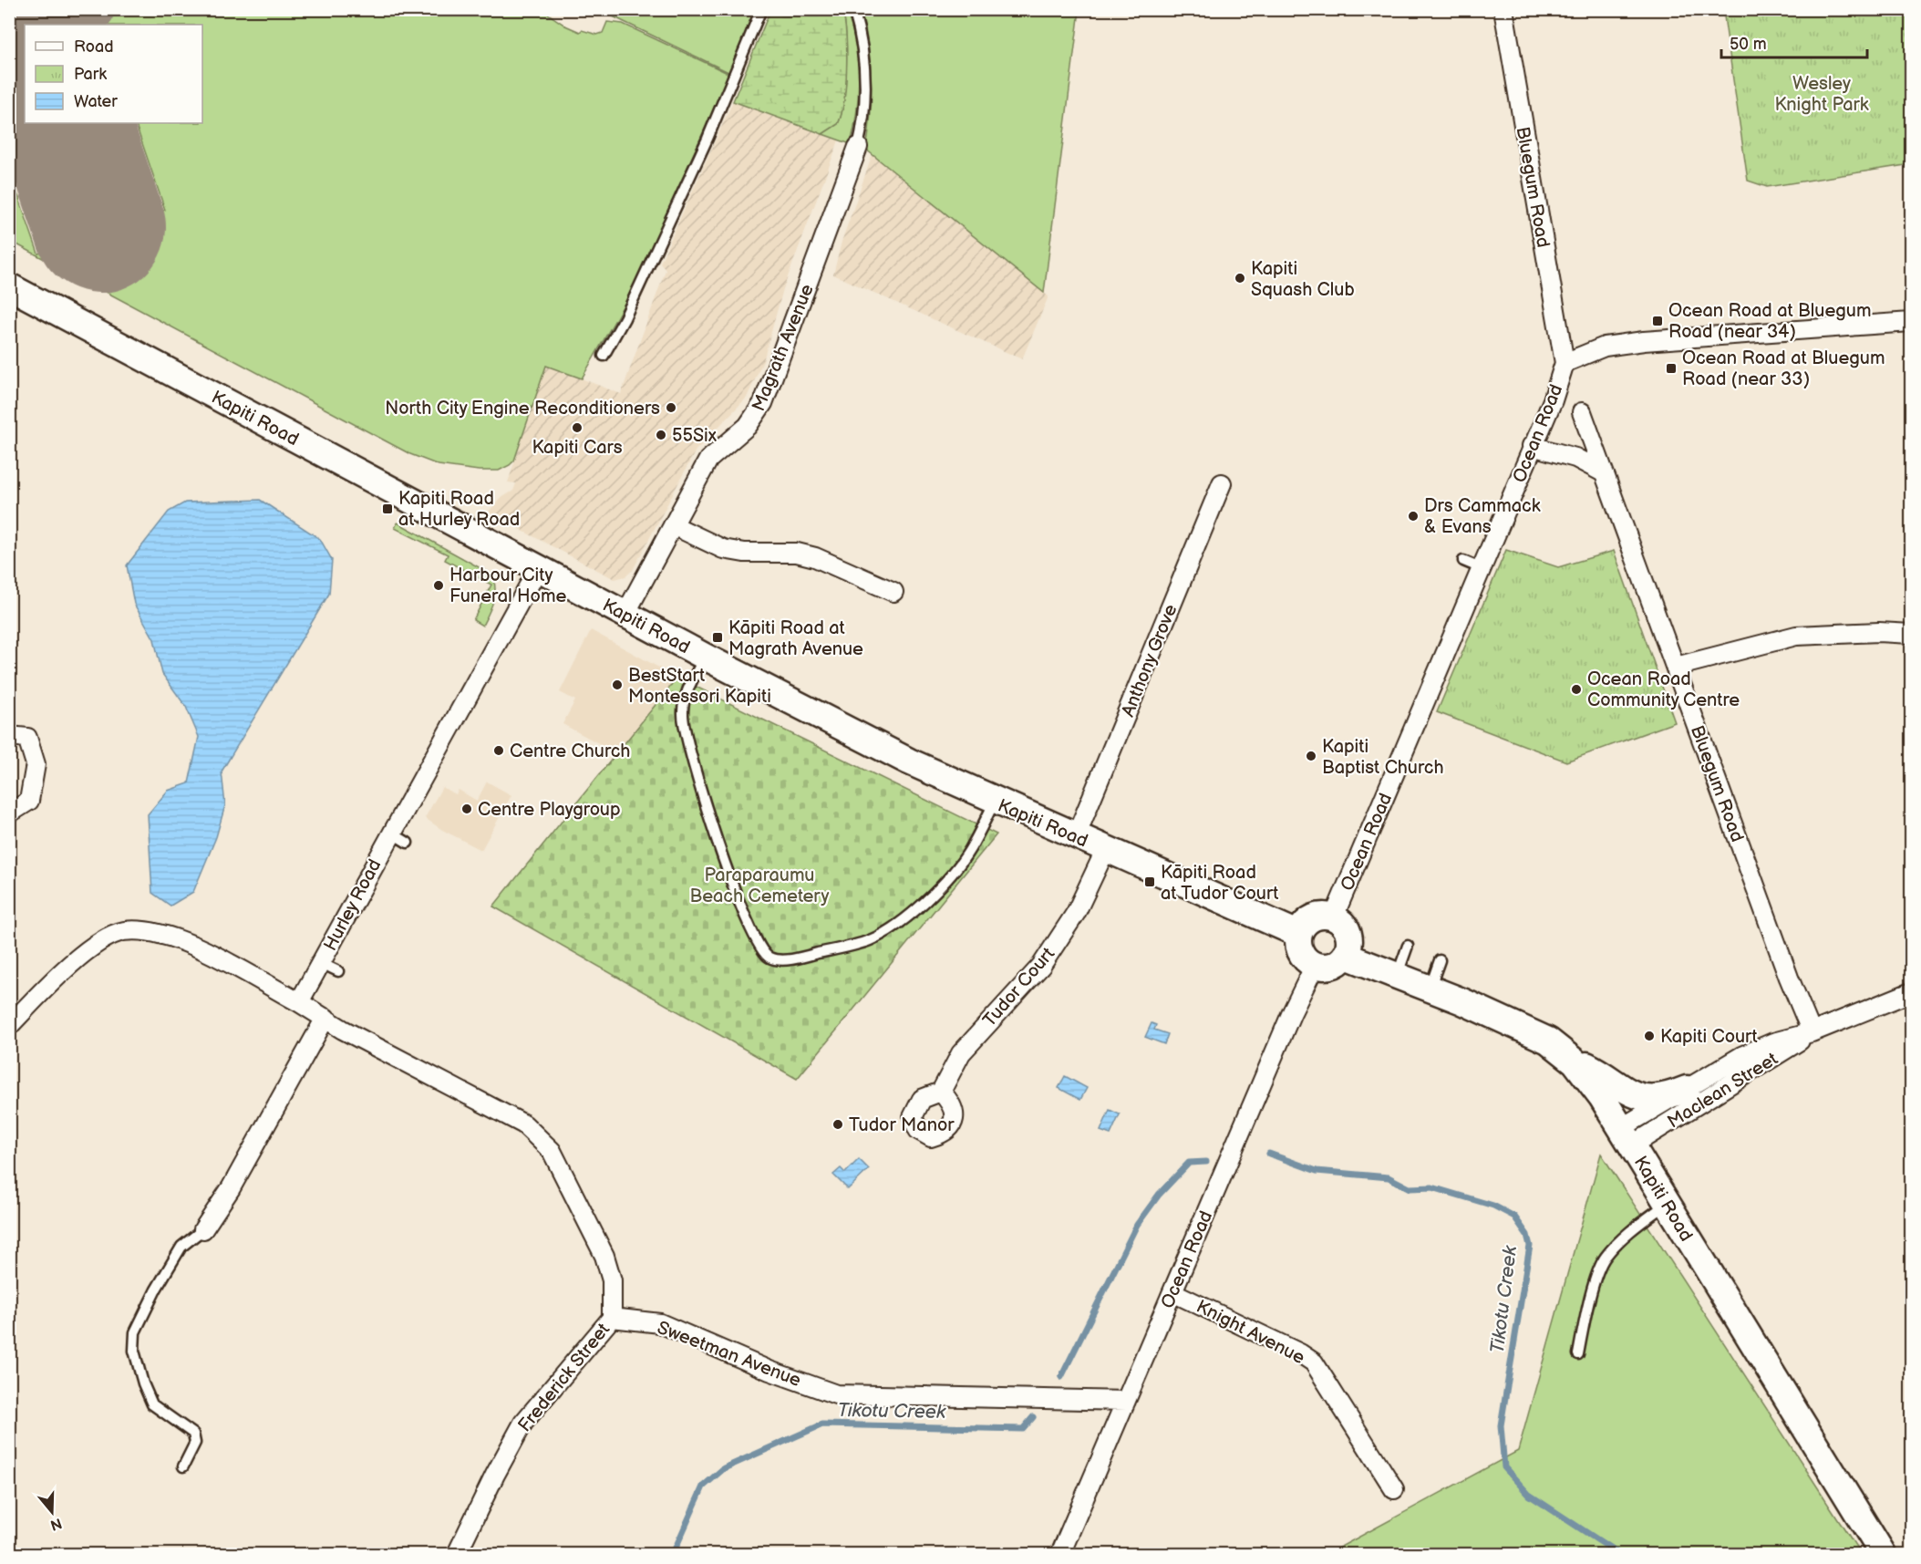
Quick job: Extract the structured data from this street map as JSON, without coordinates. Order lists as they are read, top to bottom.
{
  "streets": {
    "main road": ["Kapiti Road"],
    "street": [
      "Bluegum Road",
      "Magrath Avenue",
      "Ocean Road",
      "Anthony Grove",
      "Hurley Road",
      "Tudor Court",
      "Maclean Street",
      "Knight Avenue",
      "Sweetman Avenue",
      "Frederick Street"
    ]
  },
  "crossings": [
    ["Bluegum Road", "Ocean Road"],
    ["Bluegum Road", "Maclean Street"],
    ["Magrath Avenue", "Kapiti Road"],
    ["Kapiti Road", "Ocean Road"],
    ["Kapiti Road", "Anthony Grove"],
    ["Kapiti Road", "Hurley Road"],
    ["Kapiti Road", "Tudor Court"],
    ["Kapiti Road", "Maclean Street"],
    ["Ocean Road", "Knight Avenue"],
    ["Ocean Road", "Sweetman Avenue"],
    ["Sweetman Avenue", "Frederick Street"]
  ],
  "water": ["Tikotu Creek"],
  "parks": ["Wesley Knight Park", "Paraparaumu Beach Cemetery"],
  "places": {
    "other": [
      "Kapiti Squash Club",
      "North City Engine Reconditioners",
      "Kapiti Cars",
      "55Six",
      "Drs Cammack & Evans",
      "Harbour City Funeral Home",
      "BestStart Montessori Kapiti",
      "Ocean Road Community Centre",
      "Centre Church",
      "Kapiti Baptist Church",
      "Centre Playgroup",
      "Kapiti Court",
      "Tudor Manor"
    ],
    "transit": [
      "Ocean Road at Bluegum Road (near 34)",
      "Ocean Road at Bluegum Road (near 33)",
      "Kapiti Road at Hurley Road",
      "Kāpiti Road at Magrath Avenue",
      "Kāpiti Road at Tudor Court"
    ]
  },
  "legend": ["Road", "Park", "Water"],
  "scale_bar": "50 m",
  "north": "bottom"
}
